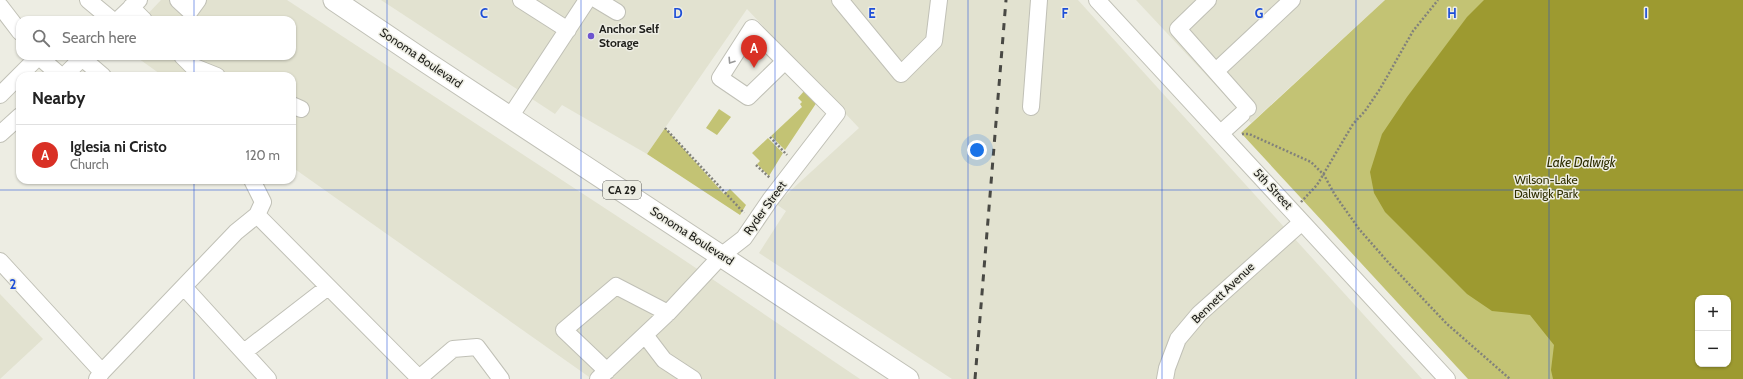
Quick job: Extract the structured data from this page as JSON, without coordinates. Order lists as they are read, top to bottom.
{
  "streets": {
    "main road": ["Sonoma Boulevard", "CA 29"],
    "street": ["5th Street", "Ryder Street", "Bennett Avenue"]
  },
  "crossings": [
    ["Sonoma Boulevard", "Ryder Street"],
    ["5th Street", "Bennett Avenue"]
  ],
  "water": ["Lake Dalwigk"],
  "parks": ["Wilson-Lake Dalwigk Park"],
  "places": ["Anchor Self Storage"],
  "page": {
    "search": "Search here",
    "pins": "A",
    "heading": "Nearby",
    "list": [
      {
        "mark": "A",
        "name": "Iglesia ni Cristo",
        "note": "Church",
        "value": "120 m"
      }
    ],
    "map_buttons": ["+", "−"]
  },
  "grid": {
    "columns": [
      "C",
      "D",
      "E",
      "F",
      "G",
      "H",
      "I"
    ],
    "rows": ["2"]
  }
}
